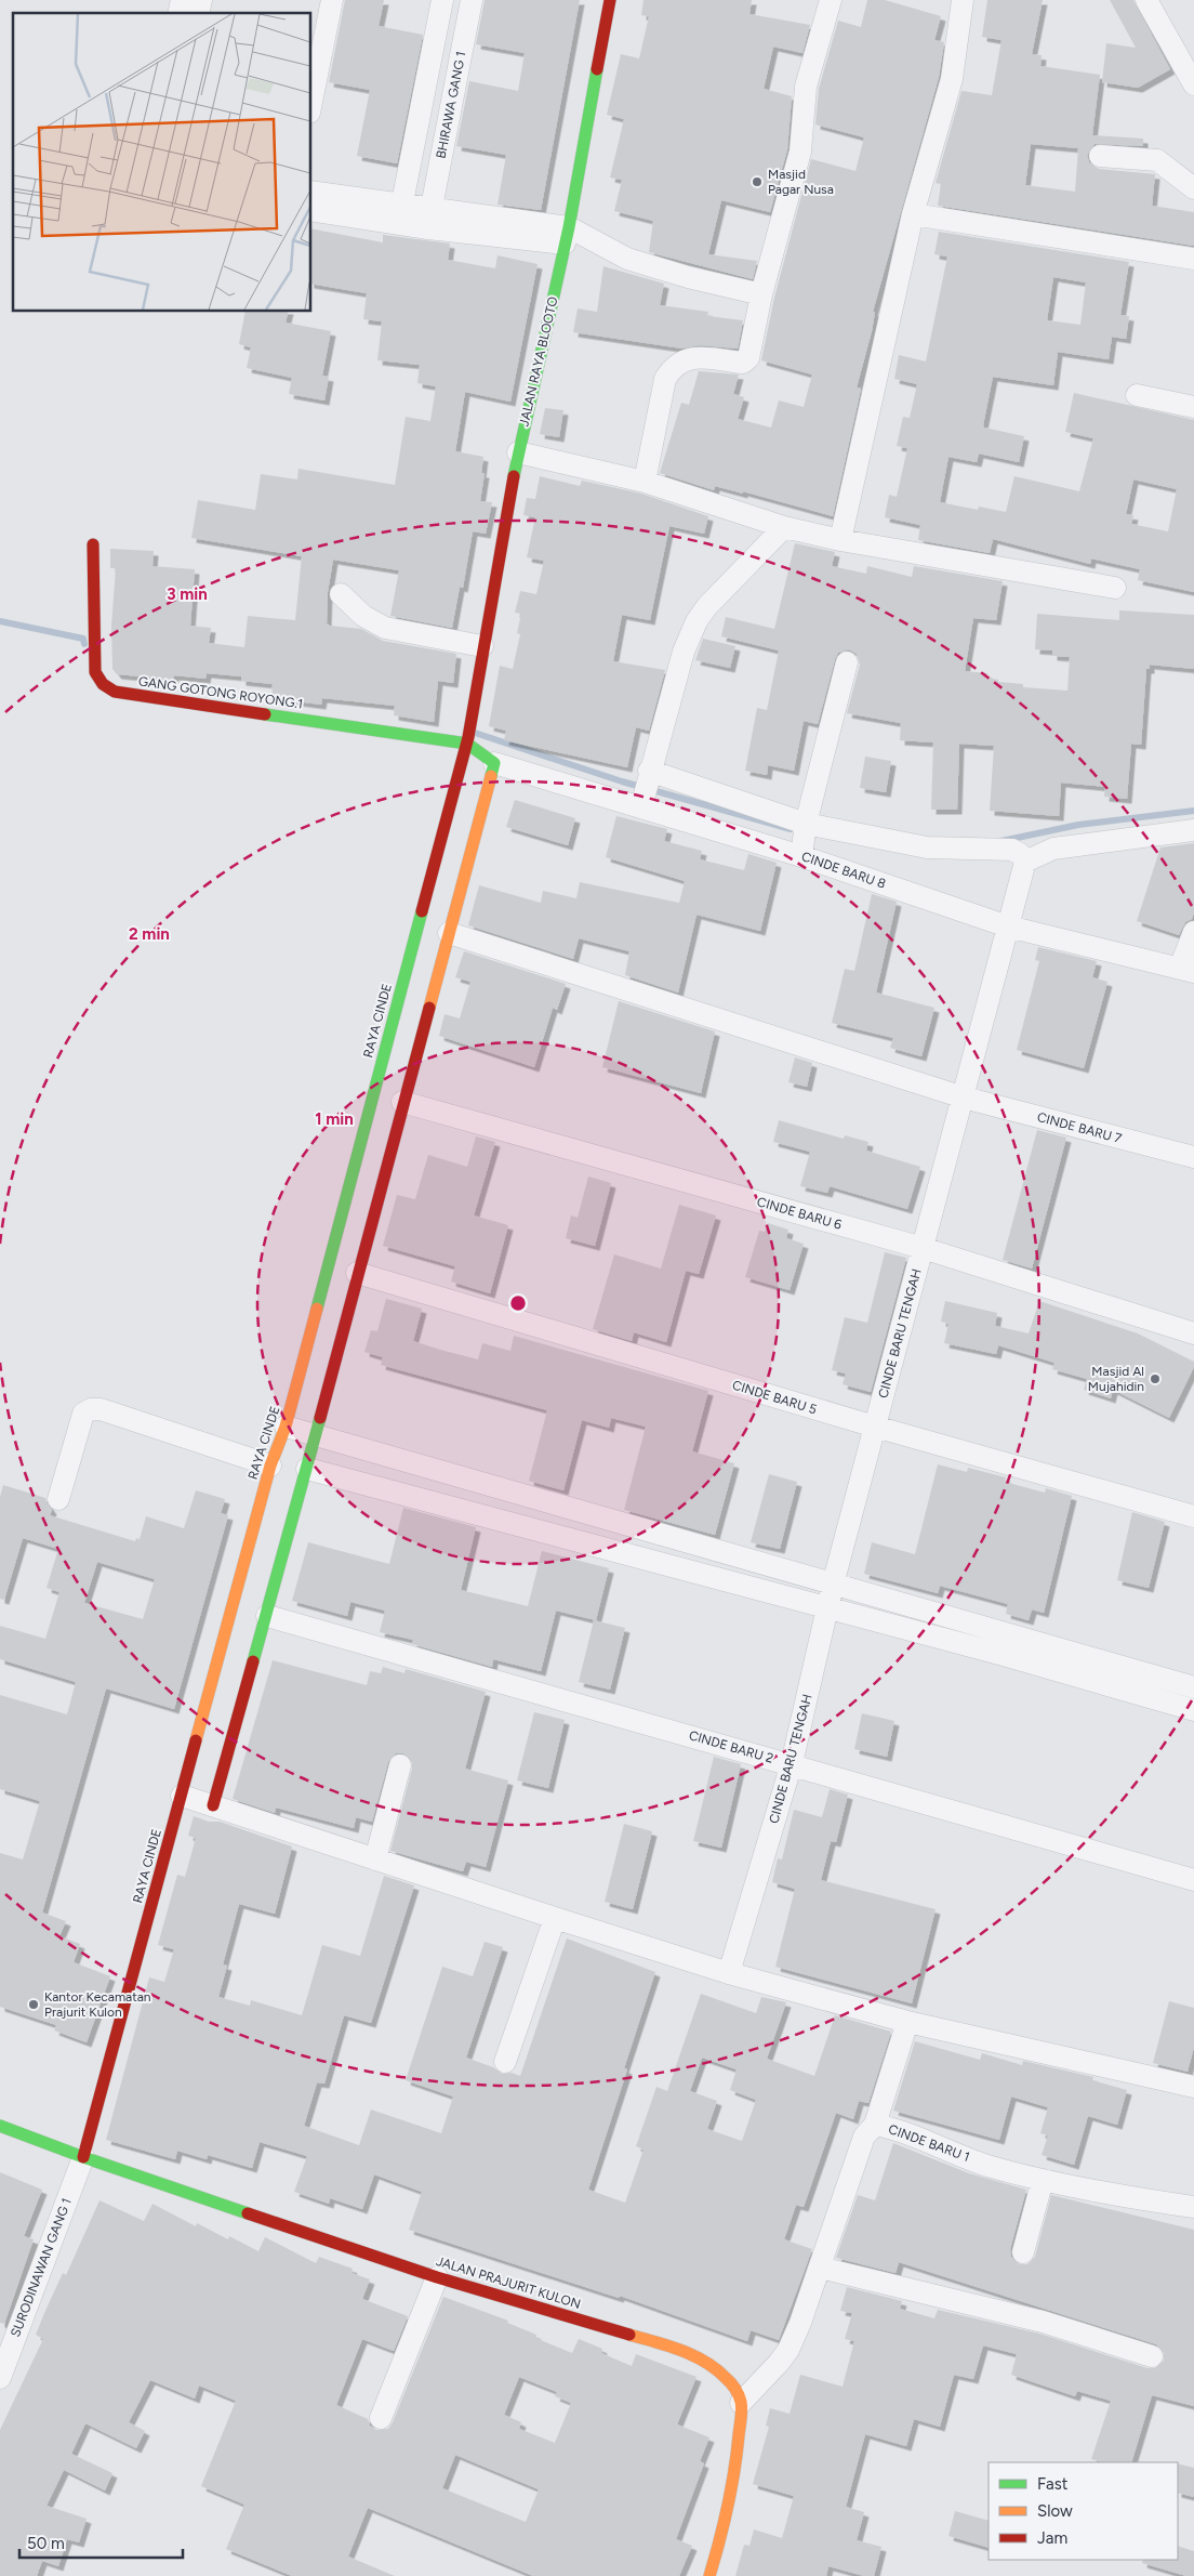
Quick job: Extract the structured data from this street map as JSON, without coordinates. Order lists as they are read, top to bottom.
{
  "streets": {
    "street": [
      "BHIRAWA GANG 1",
      "JALAN RAYA BLOOTO",
      "GANG GOTONG ROYONG.1",
      "CINDE BARU 8",
      "RAYA CINDE",
      "CINDE BARU 7",
      "CINDE BARU 6",
      "CINDE BARU TENGAH",
      "CINDE BARU 5",
      "CINDE BARU 2",
      "CINDE BARU 1",
      "SURODINAWAN GANG 1",
      "JALAN PRAJURIT KULON"
    ]
  },
  "crossings": [
    ["JALAN RAYA BLOOTO", "GANG GOTONG ROYONG.1"],
    ["JALAN RAYA BLOOTO", "CINDE BARU 8"],
    ["JALAN RAYA BLOOTO", "RAYA CINDE"],
    ["GANG GOTONG ROYONG.1", "CINDE BARU 8"],
    ["GANG GOTONG ROYONG.1", "RAYA CINDE"],
    ["CINDE BARU 8", "RAYA CINDE"],
    ["CINDE BARU 8", "CINDE BARU TENGAH"],
    ["RAYA CINDE", "CINDE BARU 7"],
    ["RAYA CINDE", "CINDE BARU 6"],
    ["RAYA CINDE", "CINDE BARU 5"],
    ["RAYA CINDE", "CINDE BARU 2"],
    ["RAYA CINDE", "SURODINAWAN GANG 1"],
    ["RAYA CINDE", "JALAN PRAJURIT KULON"],
    ["CINDE BARU 7", "CINDE BARU TENGAH"],
    ["CINDE BARU 6", "CINDE BARU TENGAH"],
    ["CINDE BARU TENGAH", "CINDE BARU 5"],
    ["CINDE BARU TENGAH", "CINDE BARU 2"],
    ["CINDE BARU 1", "JALAN PRAJURIT KULON"],
    ["SURODINAWAN GANG 1", "JALAN PRAJURIT KULON"]
  ],
  "places": ["Masjid Pagar Nusa", "Masjid Al Mujahidin", "Kantor Kecamatan Prajurit Kulon"],
  "legend": ["Fast", "Slow", "Jam"],
  "scale_bar": "50 m",
  "rings": ["3 min", "2 min", "1 min"]
}
